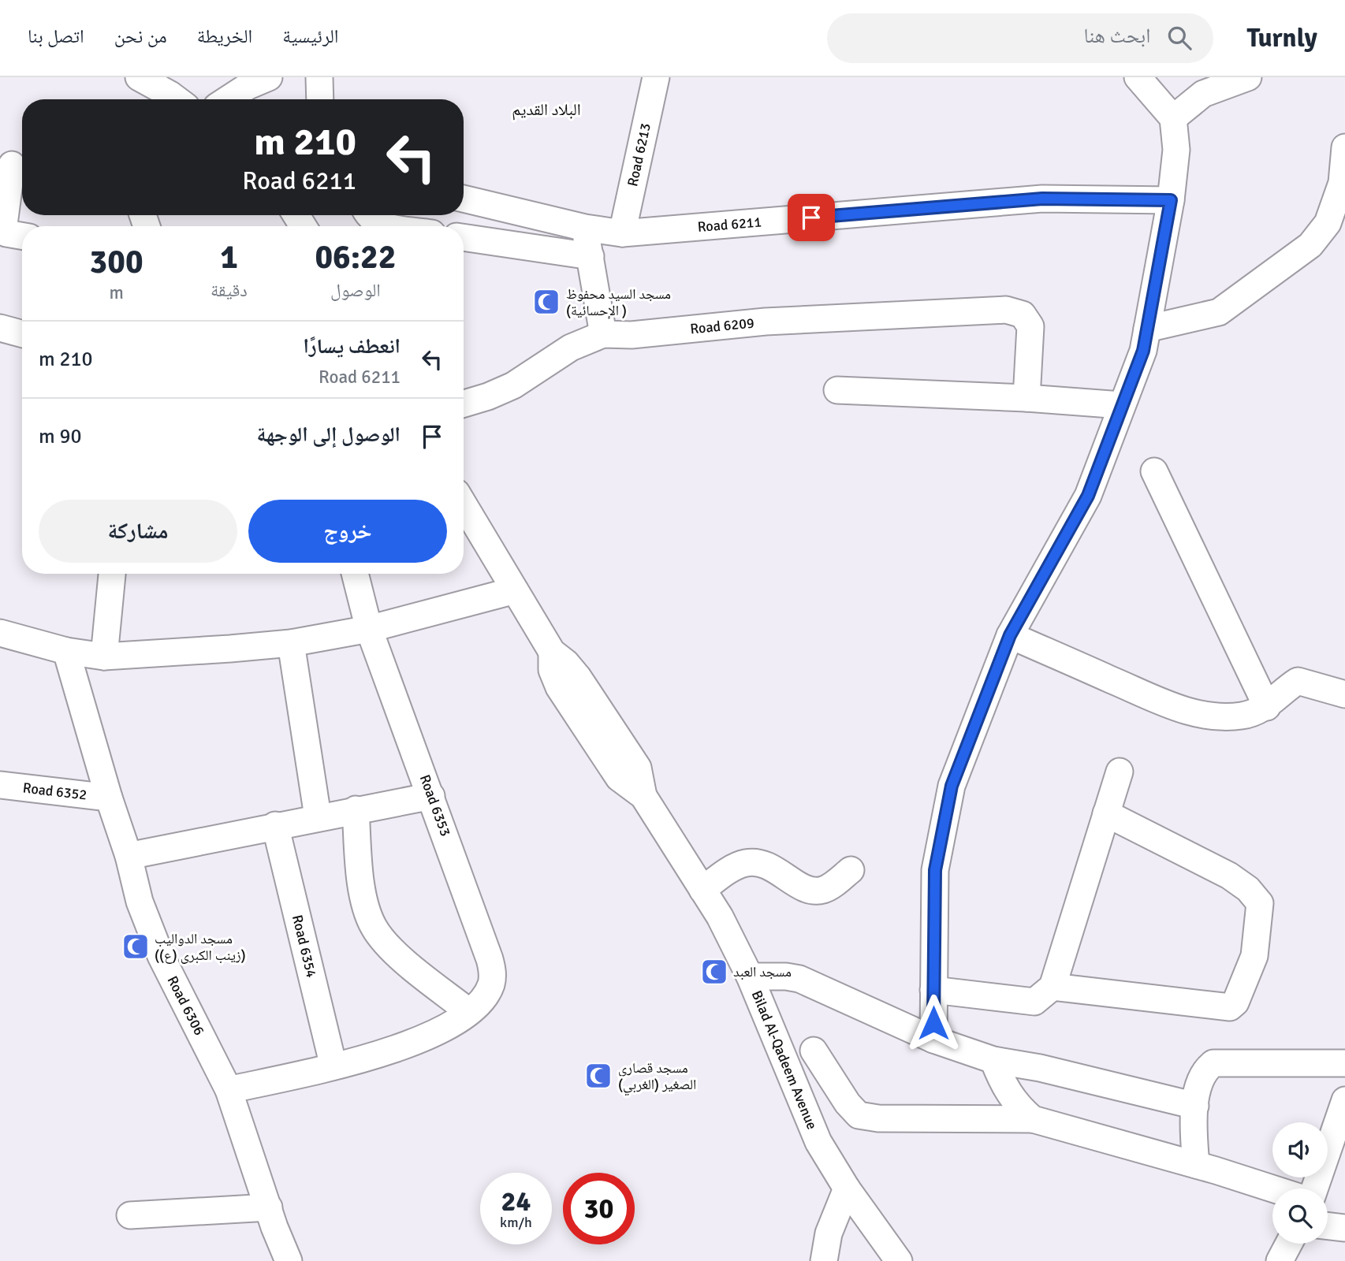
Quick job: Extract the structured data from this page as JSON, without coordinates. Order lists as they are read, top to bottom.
{
  "streets": {
    "street": [
      "Road 6213",
      "Road 6211",
      "Road 6209",
      "Road 6352",
      "Road 6353",
      "Road 6354",
      "Road 6306",
      "Bilad Al-Qadeem Avenue"
    ]
  },
  "crossings": [
    ["Road 6213", "Road 6211"],
    ["Road 6352", "Road 6306"]
  ],
  "districts": ["البلاد القديم"],
  "places": {
    "mosque": [
      "مسجد السيد محفوظ (الإحسائية )",
      "مسجد الدواليب (زينب الكبرى (ع))",
      "مسجد العبد",
      "مسجد قصاري الصغير (الغربي)"
    ]
  },
  "page": {
    "header": "Turnly",
    "search": "ابحث هنا",
    "nav": [
      "الرئيسية",
      "الخريطة",
      "من نحن",
      "اتصل بنا"
    ],
    "turn": ["210 m", "Road 6211"],
    "eta": [
      "06:22",
      "الوصول",
      "1",
      "دقيقة",
      "300",
      "m"
    ],
    "list": [
      {
        "name": "انعطف يسارًا",
        "note": "Road 6211",
        "value": "210 m"
      },
      {
        "name": "الوصول إلى الوجهة",
        "value": "90 m"
      }
    ],
    "buttons": ["خروج", "مشاركة"],
    "speed": "24 km/h",
    "limit": "30"
  }
}
